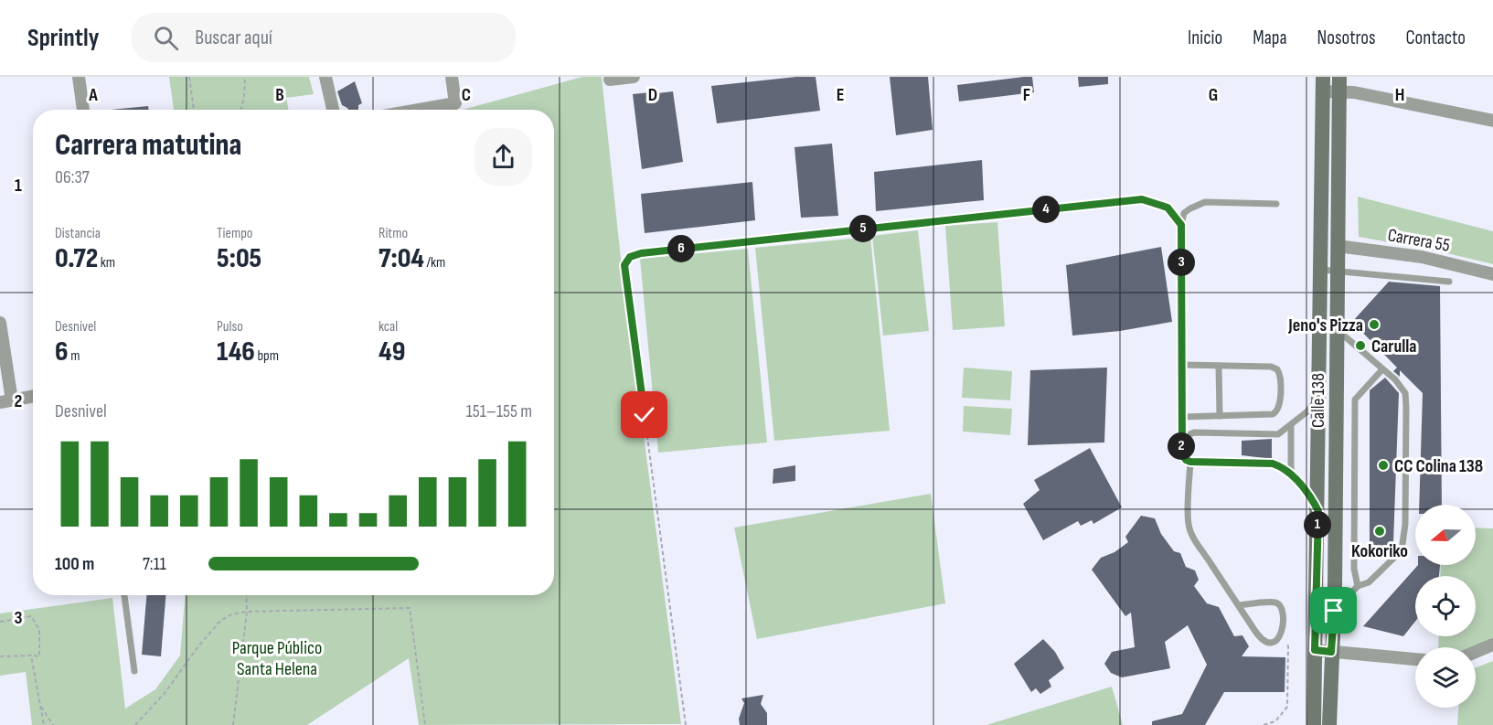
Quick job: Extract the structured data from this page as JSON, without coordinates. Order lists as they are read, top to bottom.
{
  "streets": {
    "main road": ["Calle 138"],
    "street": ["Carrera 55"]
  },
  "crossings": [
    ["Carrera 55", "Calle 138"]
  ],
  "parks": ["Parque Público Santa Helena"],
  "places": [
    "Jeno's Pizza",
    "Carulla",
    "CC Colina 138",
    "Kokoriko"
  ],
  "north": "left",
  "page": {
    "header": "Sprintly",
    "search": "Buscar aquí",
    "nav": [
      "Inicio",
      "Mapa",
      "Nosotros",
      "Contacto"
    ],
    "heading": ["Carrera matutina", "06:37"],
    "pins": [
      "4",
      "5",
      "6",
      "3",
      "2",
      "1"
    ],
    "stats": [
      ["Distancia", "0.72 km"],
      ["Tiempo", "5:05"],
      ["Ritmo", "7:04 /km"],
      ["Desnivel", "6 m"],
      ["Pulso", "146 bpm"],
      ["kcal", "49"]
    ],
    "chart": ["Desnivel", "151–155 m"],
    "list": [
      {
        "name": "100 m",
        "note": "7:11"
      }
    ]
  },
  "grid": {
    "columns": [
      "A",
      "B",
      "C",
      "D",
      "E",
      "F",
      "G",
      "H"
    ],
    "rows": ["1", "2", "3"]
  }
}
